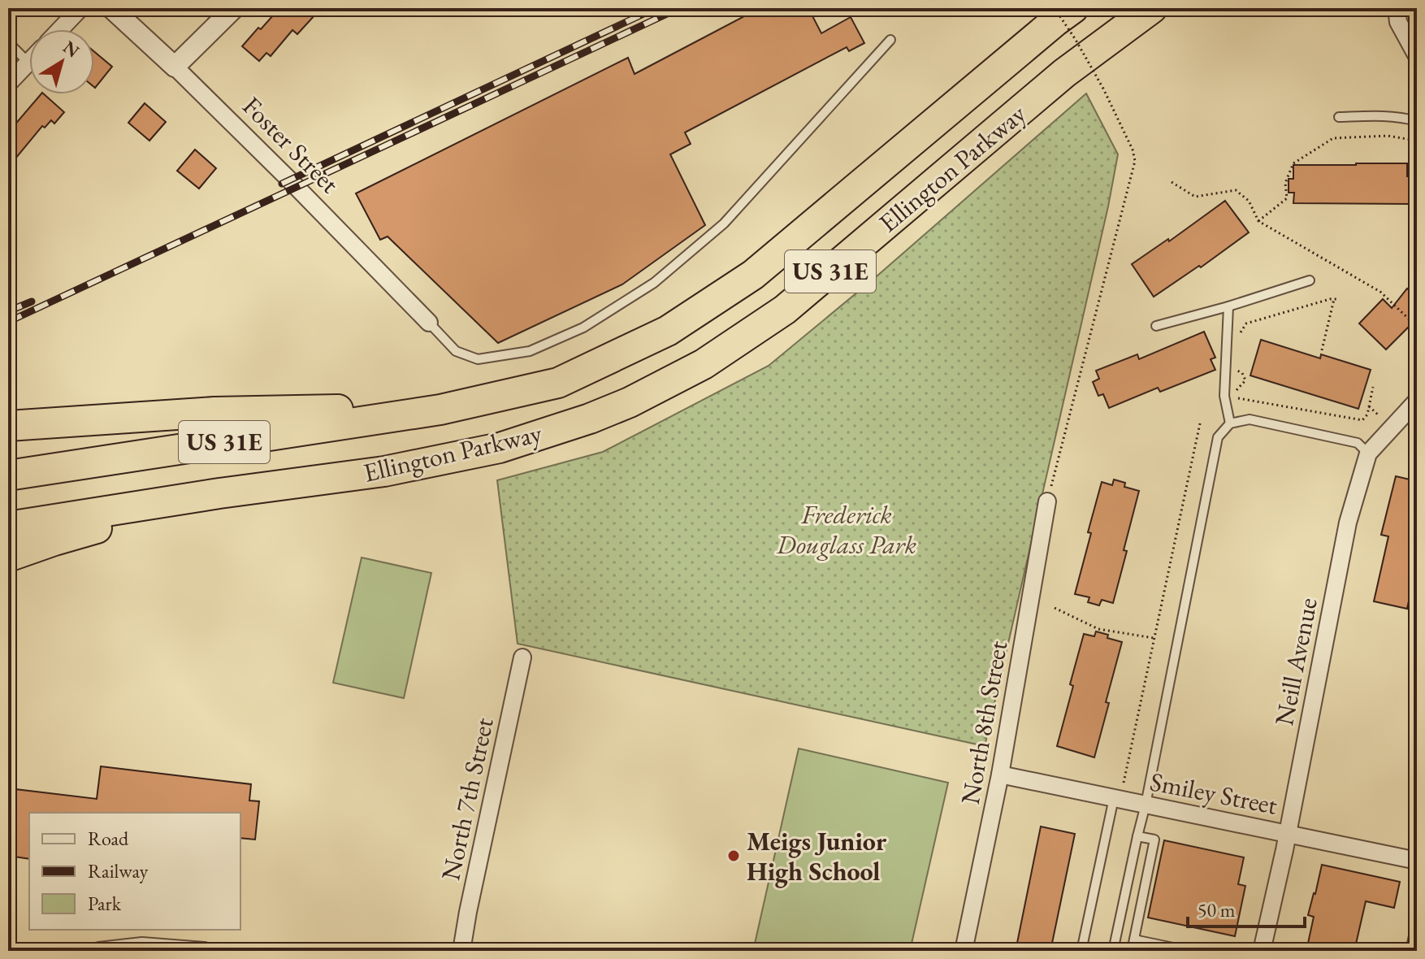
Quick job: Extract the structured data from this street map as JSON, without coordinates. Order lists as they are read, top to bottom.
{
  "streets": {
    "highway": ["Ellington Parkway", "US 31E"],
    "street": [
      "Foster Street",
      "Neill Avenue",
      "North 8th Street",
      "Smiley Street",
      "North 7th Street"
    ]
  },
  "crossings": [
    ["Neill Avenue", "Smiley Street"],
    ["North 8th Street", "Smiley Street"]
  ],
  "parks": ["Frederick Douglass Park"],
  "places": ["Meigs Junior High School"],
  "legend": ["Road", "Railway", "Park"],
  "scale_bar": "50 m",
  "north": "top right"
}
